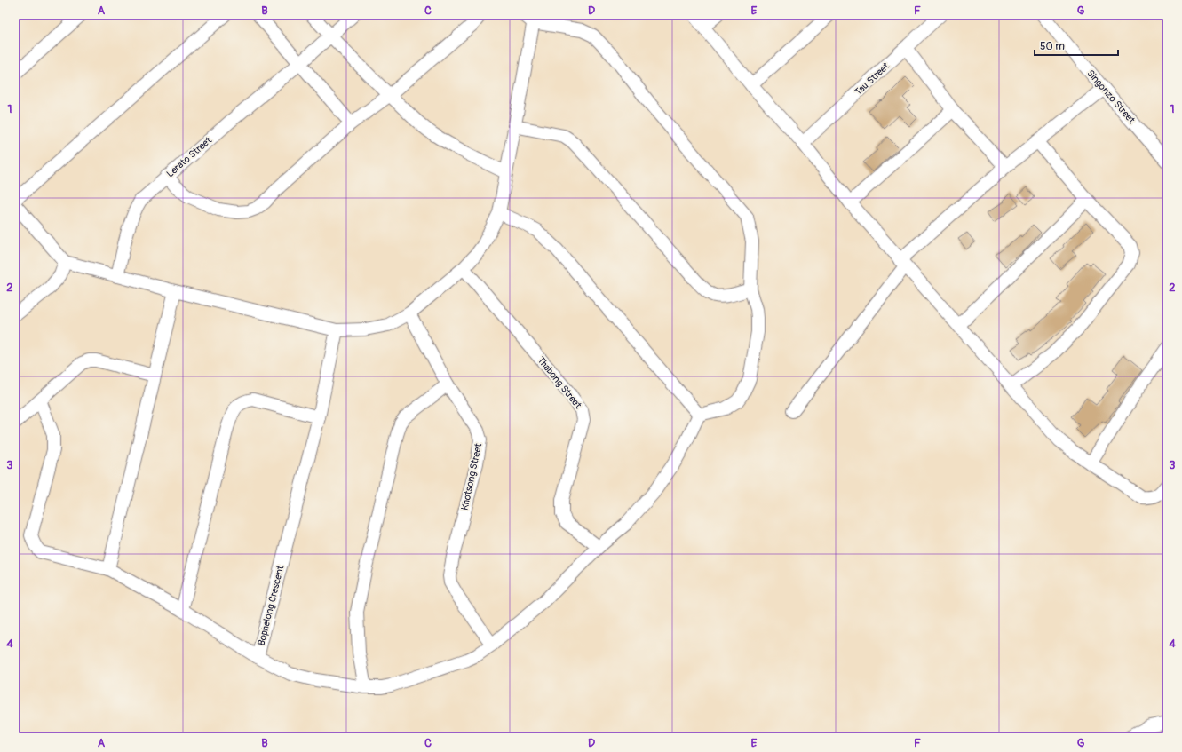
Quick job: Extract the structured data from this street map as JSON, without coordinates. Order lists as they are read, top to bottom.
{
  "streets": {
    "street": [
      "Tau Street",
      "Singonzo Street",
      "Lerato Street",
      "Thabong Street",
      "Khotsong Street",
      "Bophelong Crescent"
    ]
  },
  "crossings": [
    ["Thabong Street", "Bophelong Crescent"],
    ["Khotsong Street", "Bophelong Crescent"]
  ],
  "scale_bar": "50 m",
  "grid": {
    "columns": [
      "A",
      "B",
      "C",
      "D",
      "E",
      "F",
      "G"
    ],
    "rows": [
      "1",
      "2",
      "3",
      "4"
    ]
  }
}
